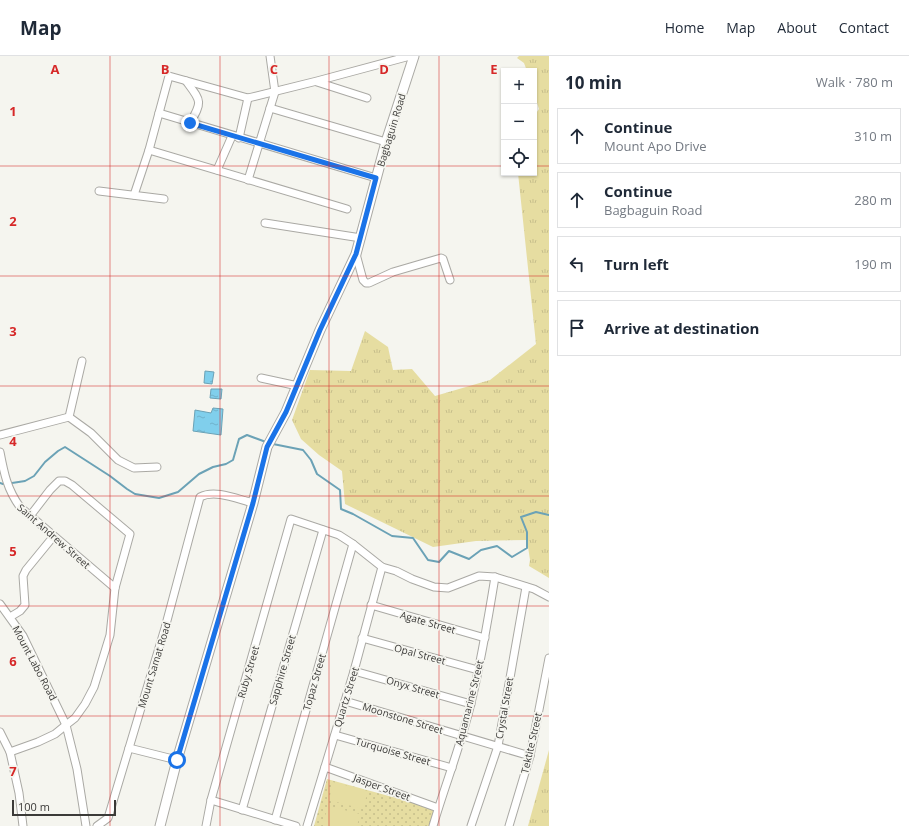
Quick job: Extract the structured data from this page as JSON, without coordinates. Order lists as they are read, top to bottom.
{
  "streets": {
    "street": [
      "Bagbaguin Road",
      "Saint Andrew Street",
      "Agate Street",
      "Opal Street",
      "Mount Labo Road",
      "Mount Samat Road",
      "Sapphire Street",
      "Ruby Street",
      "Topaz Street",
      "Onyx Street",
      "Quartz Street",
      "Aquamarine Street",
      "Crystal Street",
      "Moonstone Street",
      "Tektite Street",
      "Turquoise Street",
      "Jasper Street"
    ]
  },
  "crossings": [
    ["Bagbaguin Road", "Mount Samat Road"],
    ["Agate Street", "Quartz Street"],
    ["Agate Street", "Aquamarine Street"],
    ["Opal Street", "Quartz Street"],
    ["Opal Street", "Aquamarine Street"],
    ["Sapphire Street", "Ruby Street"],
    ["Onyx Street", "Quartz Street"],
    ["Onyx Street", "Aquamarine Street"],
    ["Quartz Street", "Moonstone Street"],
    ["Quartz Street", "Turquoise Street"],
    ["Quartz Street", "Jasper Street"],
    ["Aquamarine Street", "Moonstone Street"],
    ["Aquamarine Street", "Turquoise Street"],
    ["Aquamarine Street", "Jasper Street"],
    ["Crystal Street", "Moonstone Street"],
    ["Moonstone Street", "Tektite Street"]
  ],
  "scale_bar": "100 m",
  "page": {
    "header": "Map",
    "nav": [
      "Home",
      "Map",
      "About",
      "Contact"
    ],
    "heading": ["10 min", "Walk · 780 m"],
    "map_buttons": ["+", "−"],
    "list": [
      ["Continue", "Mount Apo Drive", "310 m"],
      ["Continue", "Bagbaguin Road", "280 m"],
      ["Turn left", "190 m"],
      "Arrive at destination"
    ],
    "scale": "100 m"
  },
  "grid": {
    "columns": [
      "A",
      "B",
      "C",
      "D",
      "E"
    ],
    "rows": [
      "1",
      "2",
      "3",
      "4",
      "5",
      "6",
      "7"
    ]
  }
}
